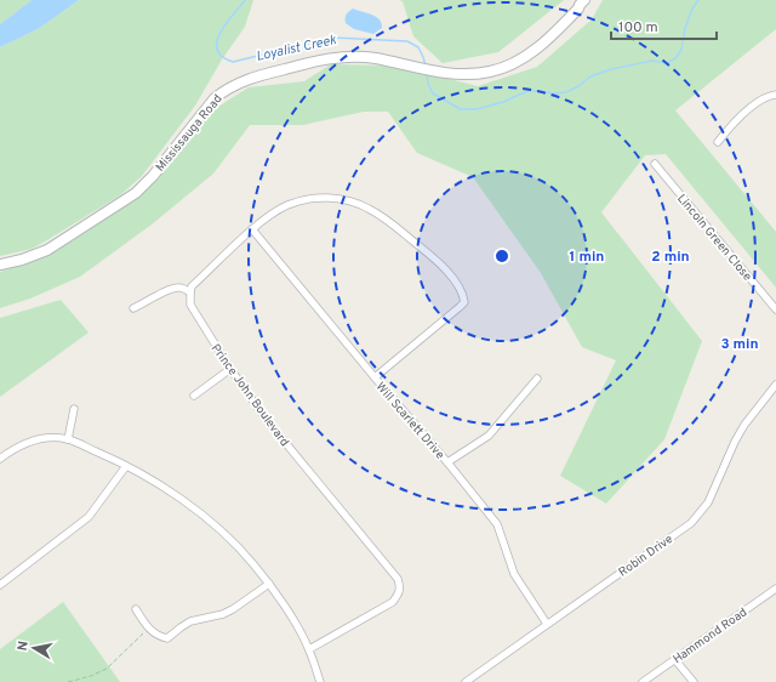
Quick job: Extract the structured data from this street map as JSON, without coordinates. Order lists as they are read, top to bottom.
{
  "streets": {
    "main road": ["Mississauga Road"],
    "street": [
      "Lincoln Green Close",
      "Prince John Boulevard",
      "Will Scarlett Drive",
      "Robin Drive",
      "Hammond Road"
    ]
  },
  "crossings": [
    ["Will Scarlett Drive", "Robin Drive"]
  ],
  "water": ["Loyalist Creek"],
  "scale_bar": "100 m",
  "north": "left",
  "rings": ["1 min", "2 min", "3 min"]
}
